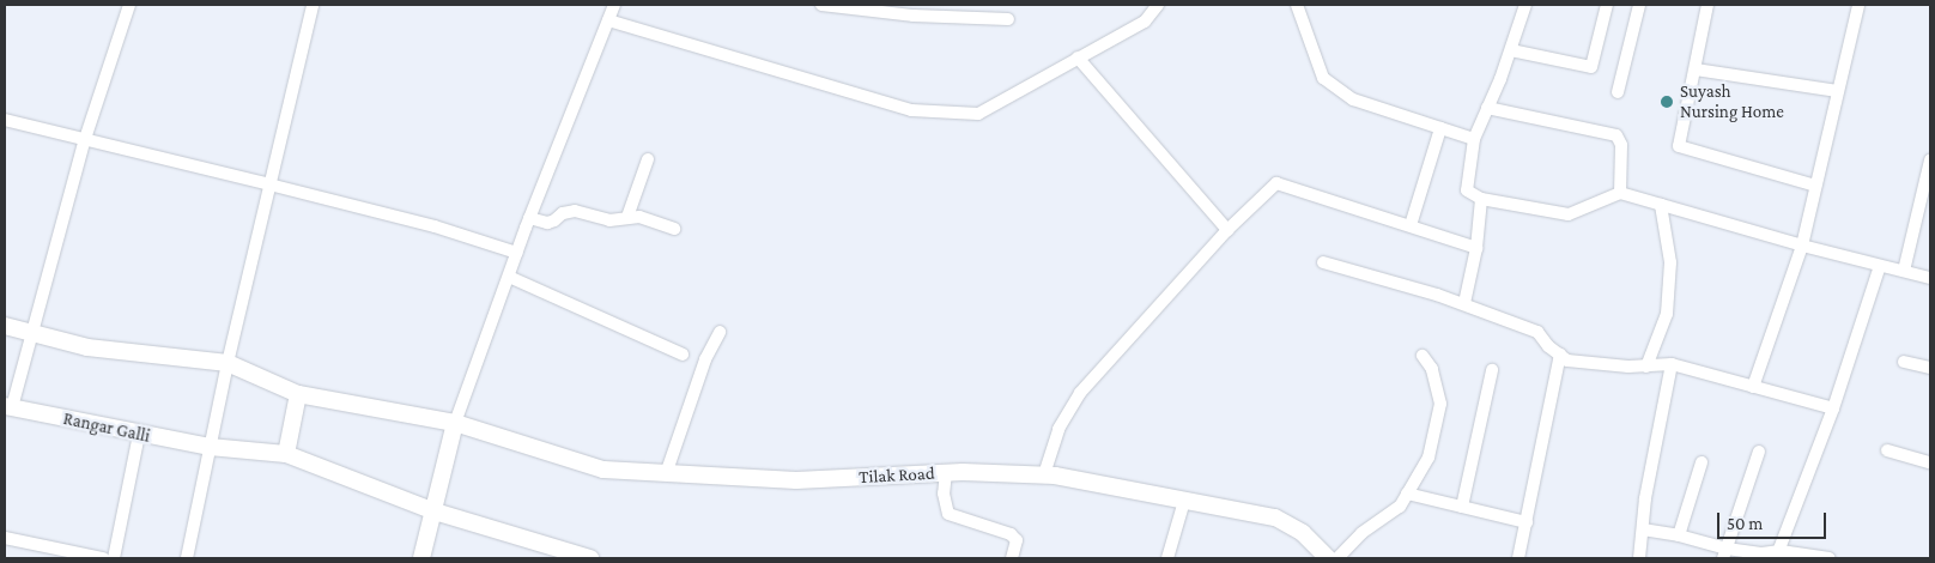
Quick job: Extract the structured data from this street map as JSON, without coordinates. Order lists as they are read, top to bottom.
{
  "streets": {
    "street": ["Rangar Galli", "Tilak Road"]
  },
  "places": ["Suyash Nursing Home"],
  "scale_bar": "50 m"
}
